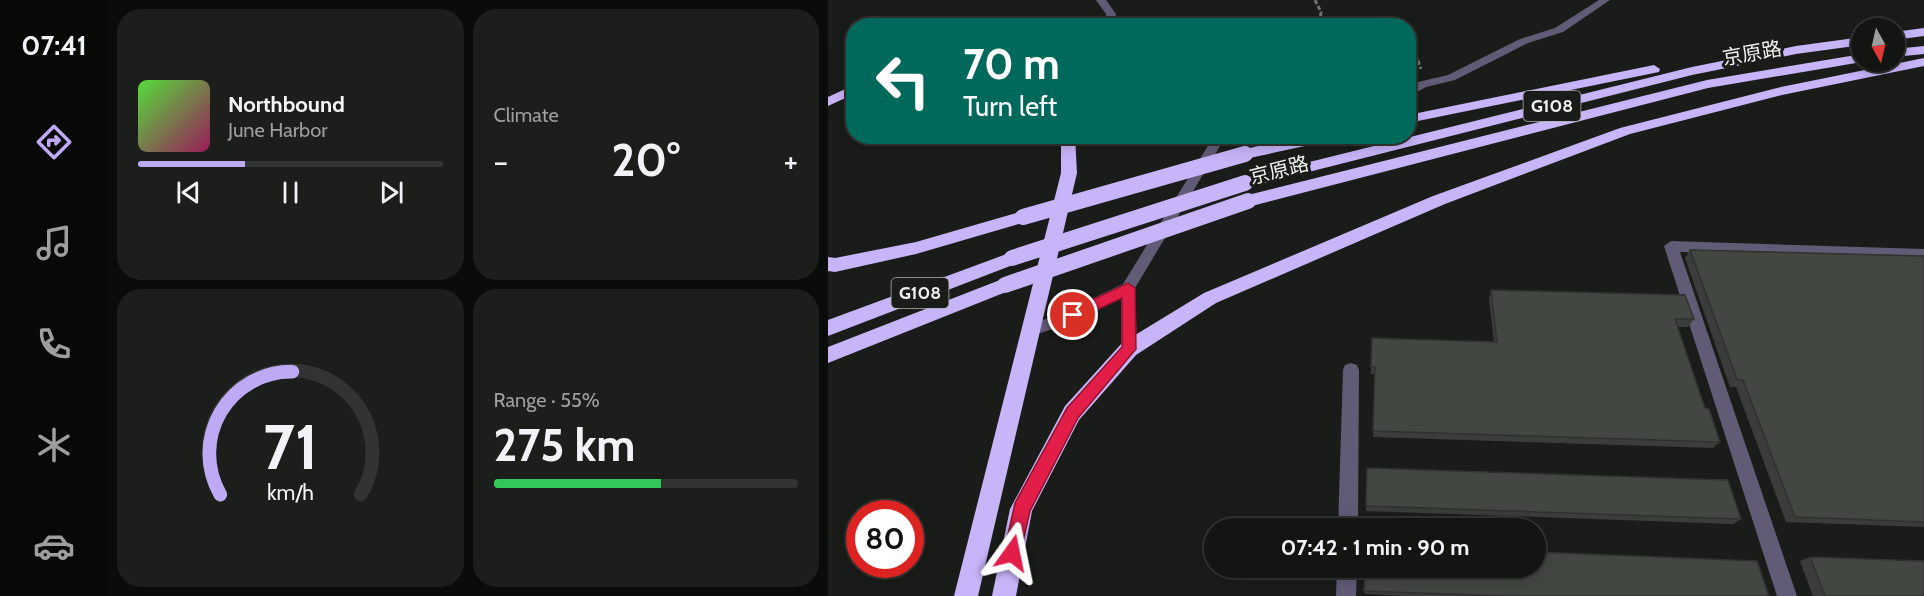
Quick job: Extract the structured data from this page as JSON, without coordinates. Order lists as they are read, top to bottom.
{
  "streets": {
    "highway": ["京原路", "G108"]
  },
  "north": "bottom",
  "page": {
    "tabs": "07:41",
    "tile": [
      "Climate",
      ["Range · 55%", "275 km"]
    ],
    "turn": ["70 m", "Turn left"],
    "song": ["Northbound", "June Harbor"],
    "heat": ["−", "20°", "+"],
    "limit": "80",
    "trip": "07:42 · 1 min · 90 m",
    "gauge": ["71", "km/h"]
  }
}
